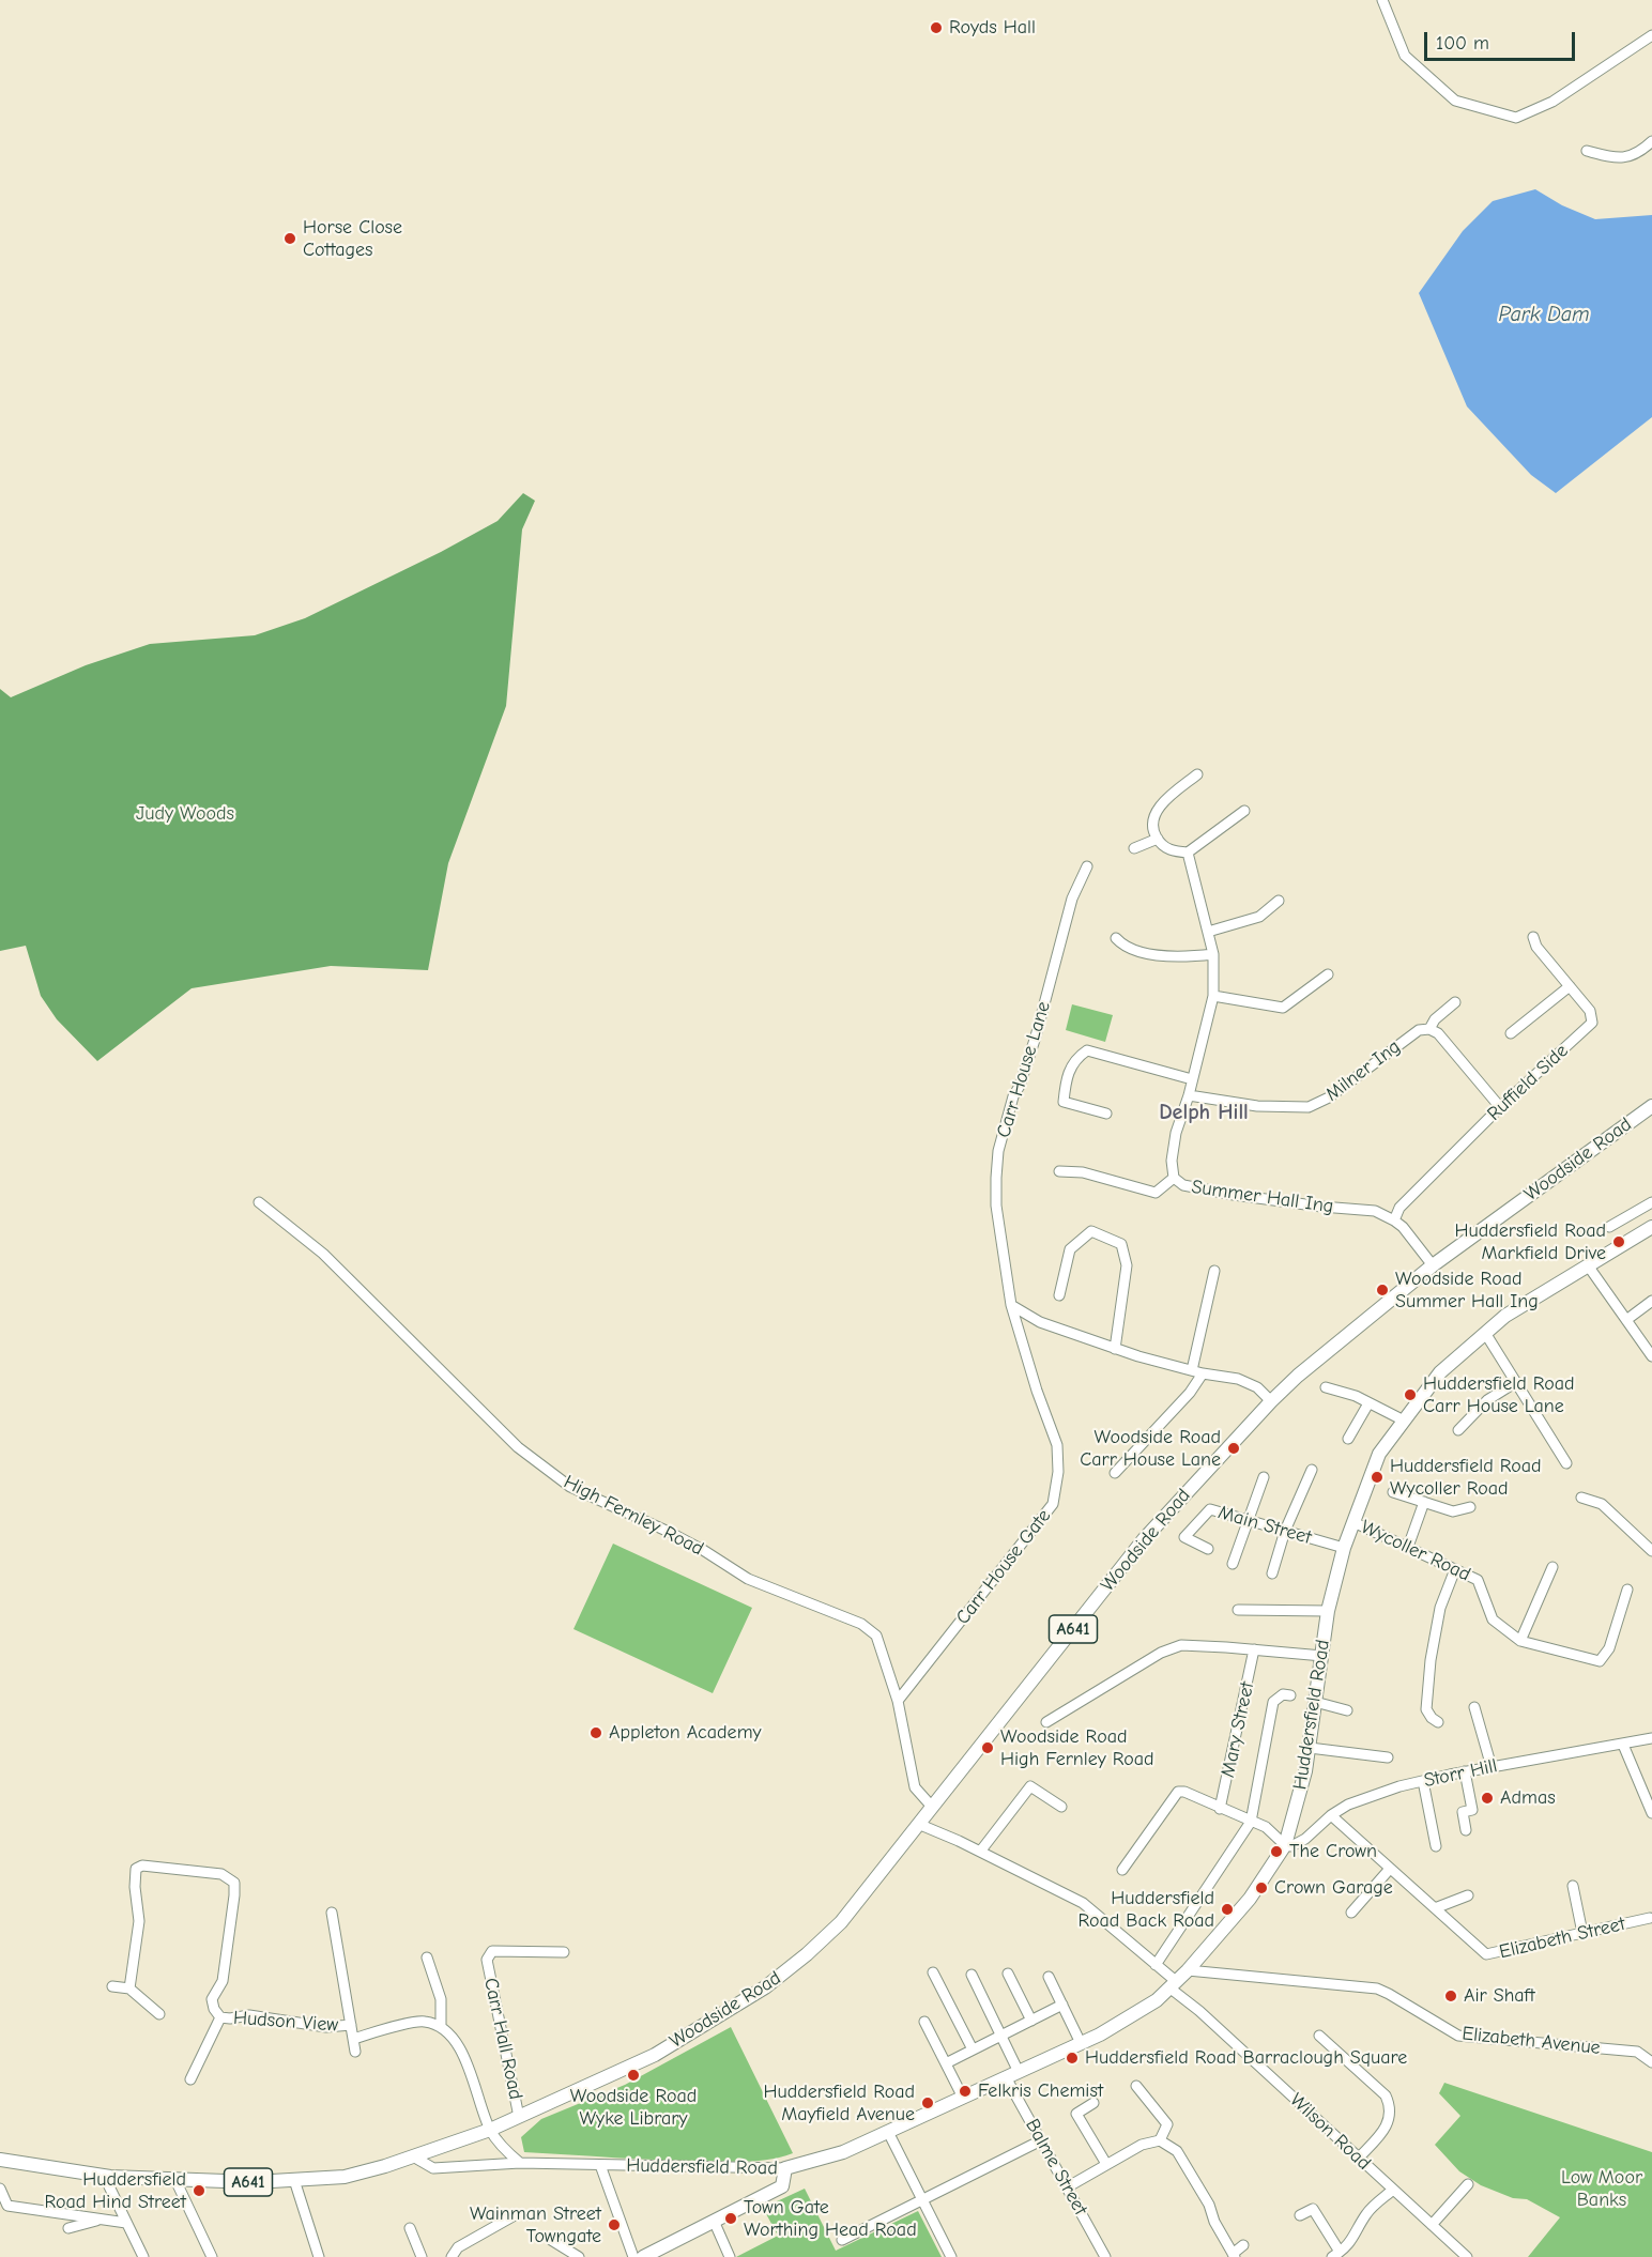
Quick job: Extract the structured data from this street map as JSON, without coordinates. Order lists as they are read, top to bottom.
{
  "streets": {
    "main road": ["Woodside Road", "A641", "Huddersfield Road"],
    "street": [
      "Carr House Lane",
      "Milner Ing",
      "Ruffield Side",
      "Summer Hall Ing",
      "High Fernley Road",
      "Main Street",
      "Wycoller Road",
      "Carr House Gate",
      "Mary Street",
      "Storr Hill",
      "Elizabeth Street",
      "Hudson View",
      "Carr Hall Road",
      "Elizabeth Avenue",
      "Wilson Road",
      "Balme Street"
    ]
  },
  "crossings": [
    ["Carr House Lane", "Carr House Gate"],
    ["Milner Ing", "Summer Hall Ing"],
    ["Ruffield Side", "Summer Hall Ing"],
    ["Woodside Road", "Summer Hall Ing"],
    ["Woodside Road", "High Fernley Road"],
    ["Woodside Road", "A641"],
    ["Woodside Road", "Carr Hall Road"],
    ["High Fernley Road", "Carr House Gate"],
    ["Main Street", "Huddersfield Road"],
    ["Wycoller Road", "Huddersfield Road"],
    ["A641", "Huddersfield Road"],
    ["Huddersfield Road", "Storr Hill"],
    ["Huddersfield Road", "Elizabeth Avenue"],
    ["Huddersfield Road", "Wilson Road"],
    ["Huddersfield Road", "Balme Street"],
    ["Storr Hill", "Elizabeth Street"]
  ],
  "districts": ["Delph Hill"],
  "water": ["Park Dam"],
  "parks": ["Judy Woods", "Low Moor Banks"],
  "places": [
    "Royds Hall",
    "Horse Close Cottages",
    "Huddersfield Road Markfield Drive",
    "Woodside Road Summer Hall Ing",
    "Huddersfield Road Carr House Lane",
    "Woodside Road Carr House Lane",
    "Huddersfield Road Wycoller Road",
    "Appleton Academy",
    "Woodside Road High Fernley Road",
    "Admas",
    "The Crown",
    "Crown Garage",
    "Huddersfield Road Back Road",
    "Air Shaft",
    "Huddersfield Road Barraclough Square",
    "Woodside Road Wyke Library",
    "Felkris Chemist",
    "Huddersfield Road Mayfield Avenue",
    "Huddersfield Road Hind Street",
    "Town Gate Worthing Head Road",
    "Wainman Street Towngate"
  ],
  "scale_bar": "100 m"
}
